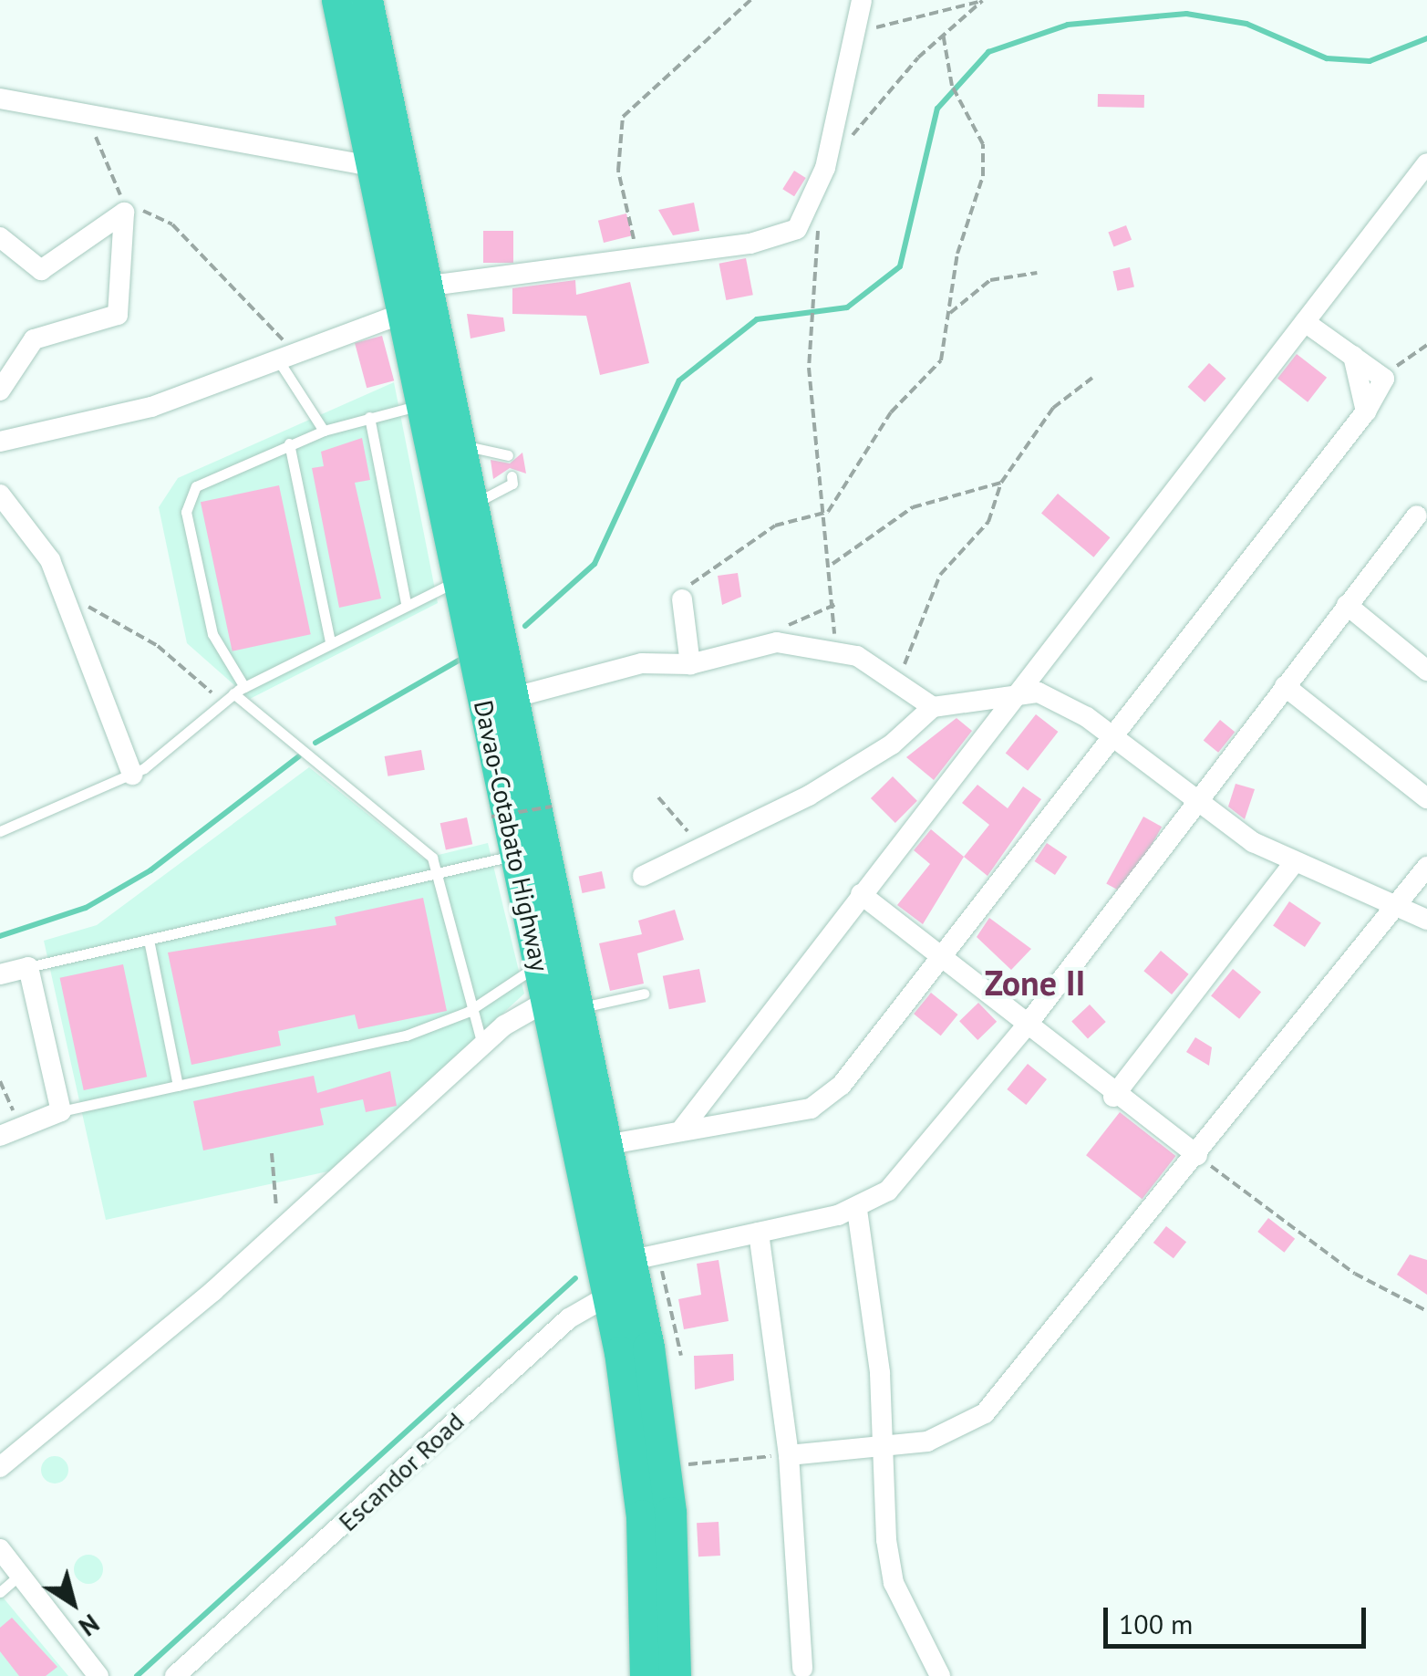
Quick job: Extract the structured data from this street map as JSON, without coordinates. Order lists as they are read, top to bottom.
{
  "streets": {
    "highway": ["Davao-Cotabato Highway"],
    "street": ["Escandor Road"]
  },
  "crossings": [
    ["Davao-Cotabato Highway", "Escandor Road"]
  ],
  "districts": ["Zone II"],
  "scale_bar": "100 m",
  "north": "bottom right"
}
